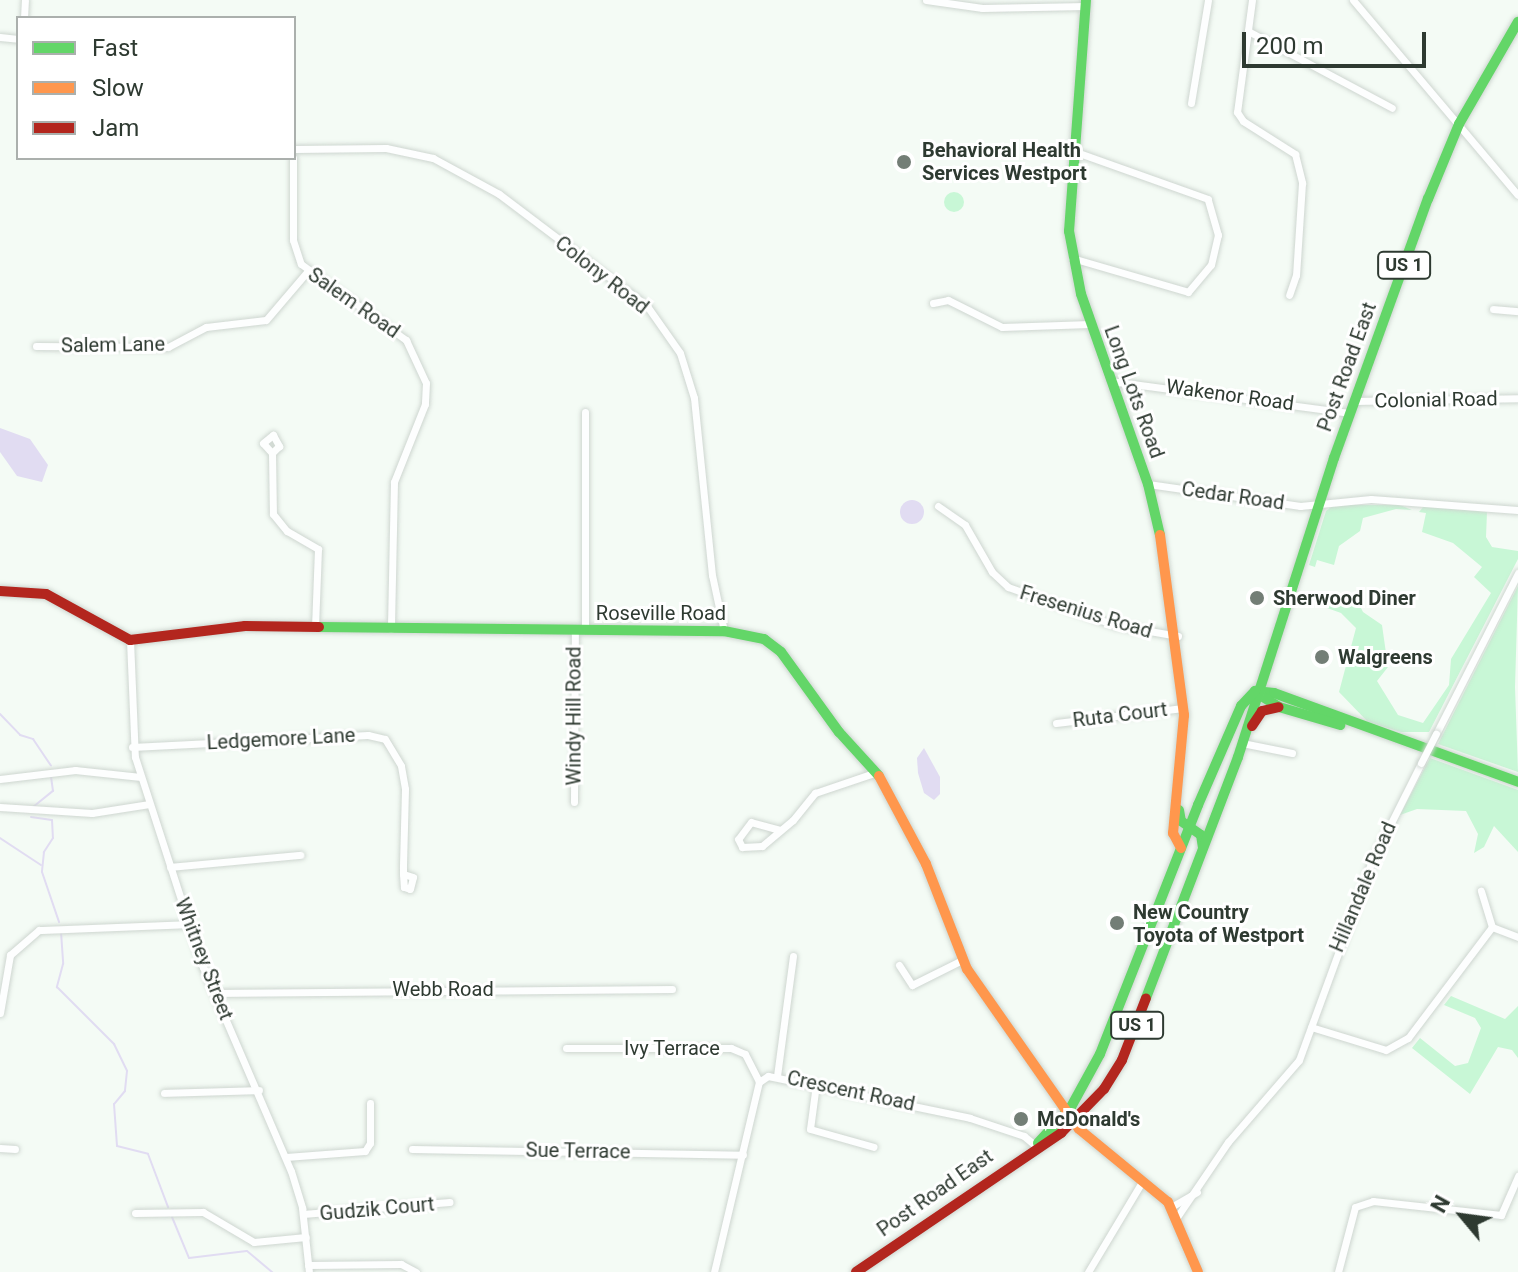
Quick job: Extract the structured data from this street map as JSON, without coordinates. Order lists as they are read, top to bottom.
{
  "streets": {
    "main road": [
      "US 1",
      "Post Road East",
      "Long Lots Road",
      "Roseville Road"
    ],
    "street": [
      "Colony Road",
      "Salem Road",
      "Salem Lane",
      "Wakenor Road",
      "Colonial Road",
      "Cedar Road",
      "Fresenius Road",
      "Ruta Court",
      "Windy Hill Road",
      "Ledgemore Lane",
      "Hillandale Road",
      "Whitney Street",
      "Webb Road",
      "Ivy Terrace",
      "Crescent Road",
      "Sue Terrace",
      "Gudzik Court"
    ]
  },
  "crossings": [
    ["Colony Road", "Roseville Road"],
    ["Salem Road", "Salem Lane"],
    ["Salem Road", "Roseville Road"],
    ["Post Road East", "Long Lots Road"],
    ["Post Road East", "Wakenor Road"],
    ["Post Road East", "Colonial Road"],
    ["Post Road East", "Cedar Road"],
    ["Post Road East", "Roseville Road"],
    ["Post Road East", "Crescent Road"],
    ["Long Lots Road", "Wakenor Road"],
    ["Long Lots Road", "Cedar Road"],
    ["Long Lots Road", "Fresenius Road"],
    ["Long Lots Road", "Ruta Court"],
    ["Roseville Road", "Windy Hill Road"],
    ["Roseville Road", "Hillandale Road"],
    ["Roseville Road", "Whitney Street"],
    ["Ledgemore Lane", "Whitney Street"],
    ["Whitney Street", "Webb Road"],
    ["Whitney Street", "Gudzik Court"],
    ["Ivy Terrace", "Crescent Road"],
    ["Crescent Road", "Sue Terrace"]
  ],
  "places": [
    "Behavioral Health Services Westport",
    "Sherwood Diner",
    "Walgreens",
    "New Country Toyota of Westport",
    "McDonald's"
  ],
  "legend": ["Fast", "Slow", "Jam"],
  "scale_bar": "200 m",
  "north": "top left"
}
